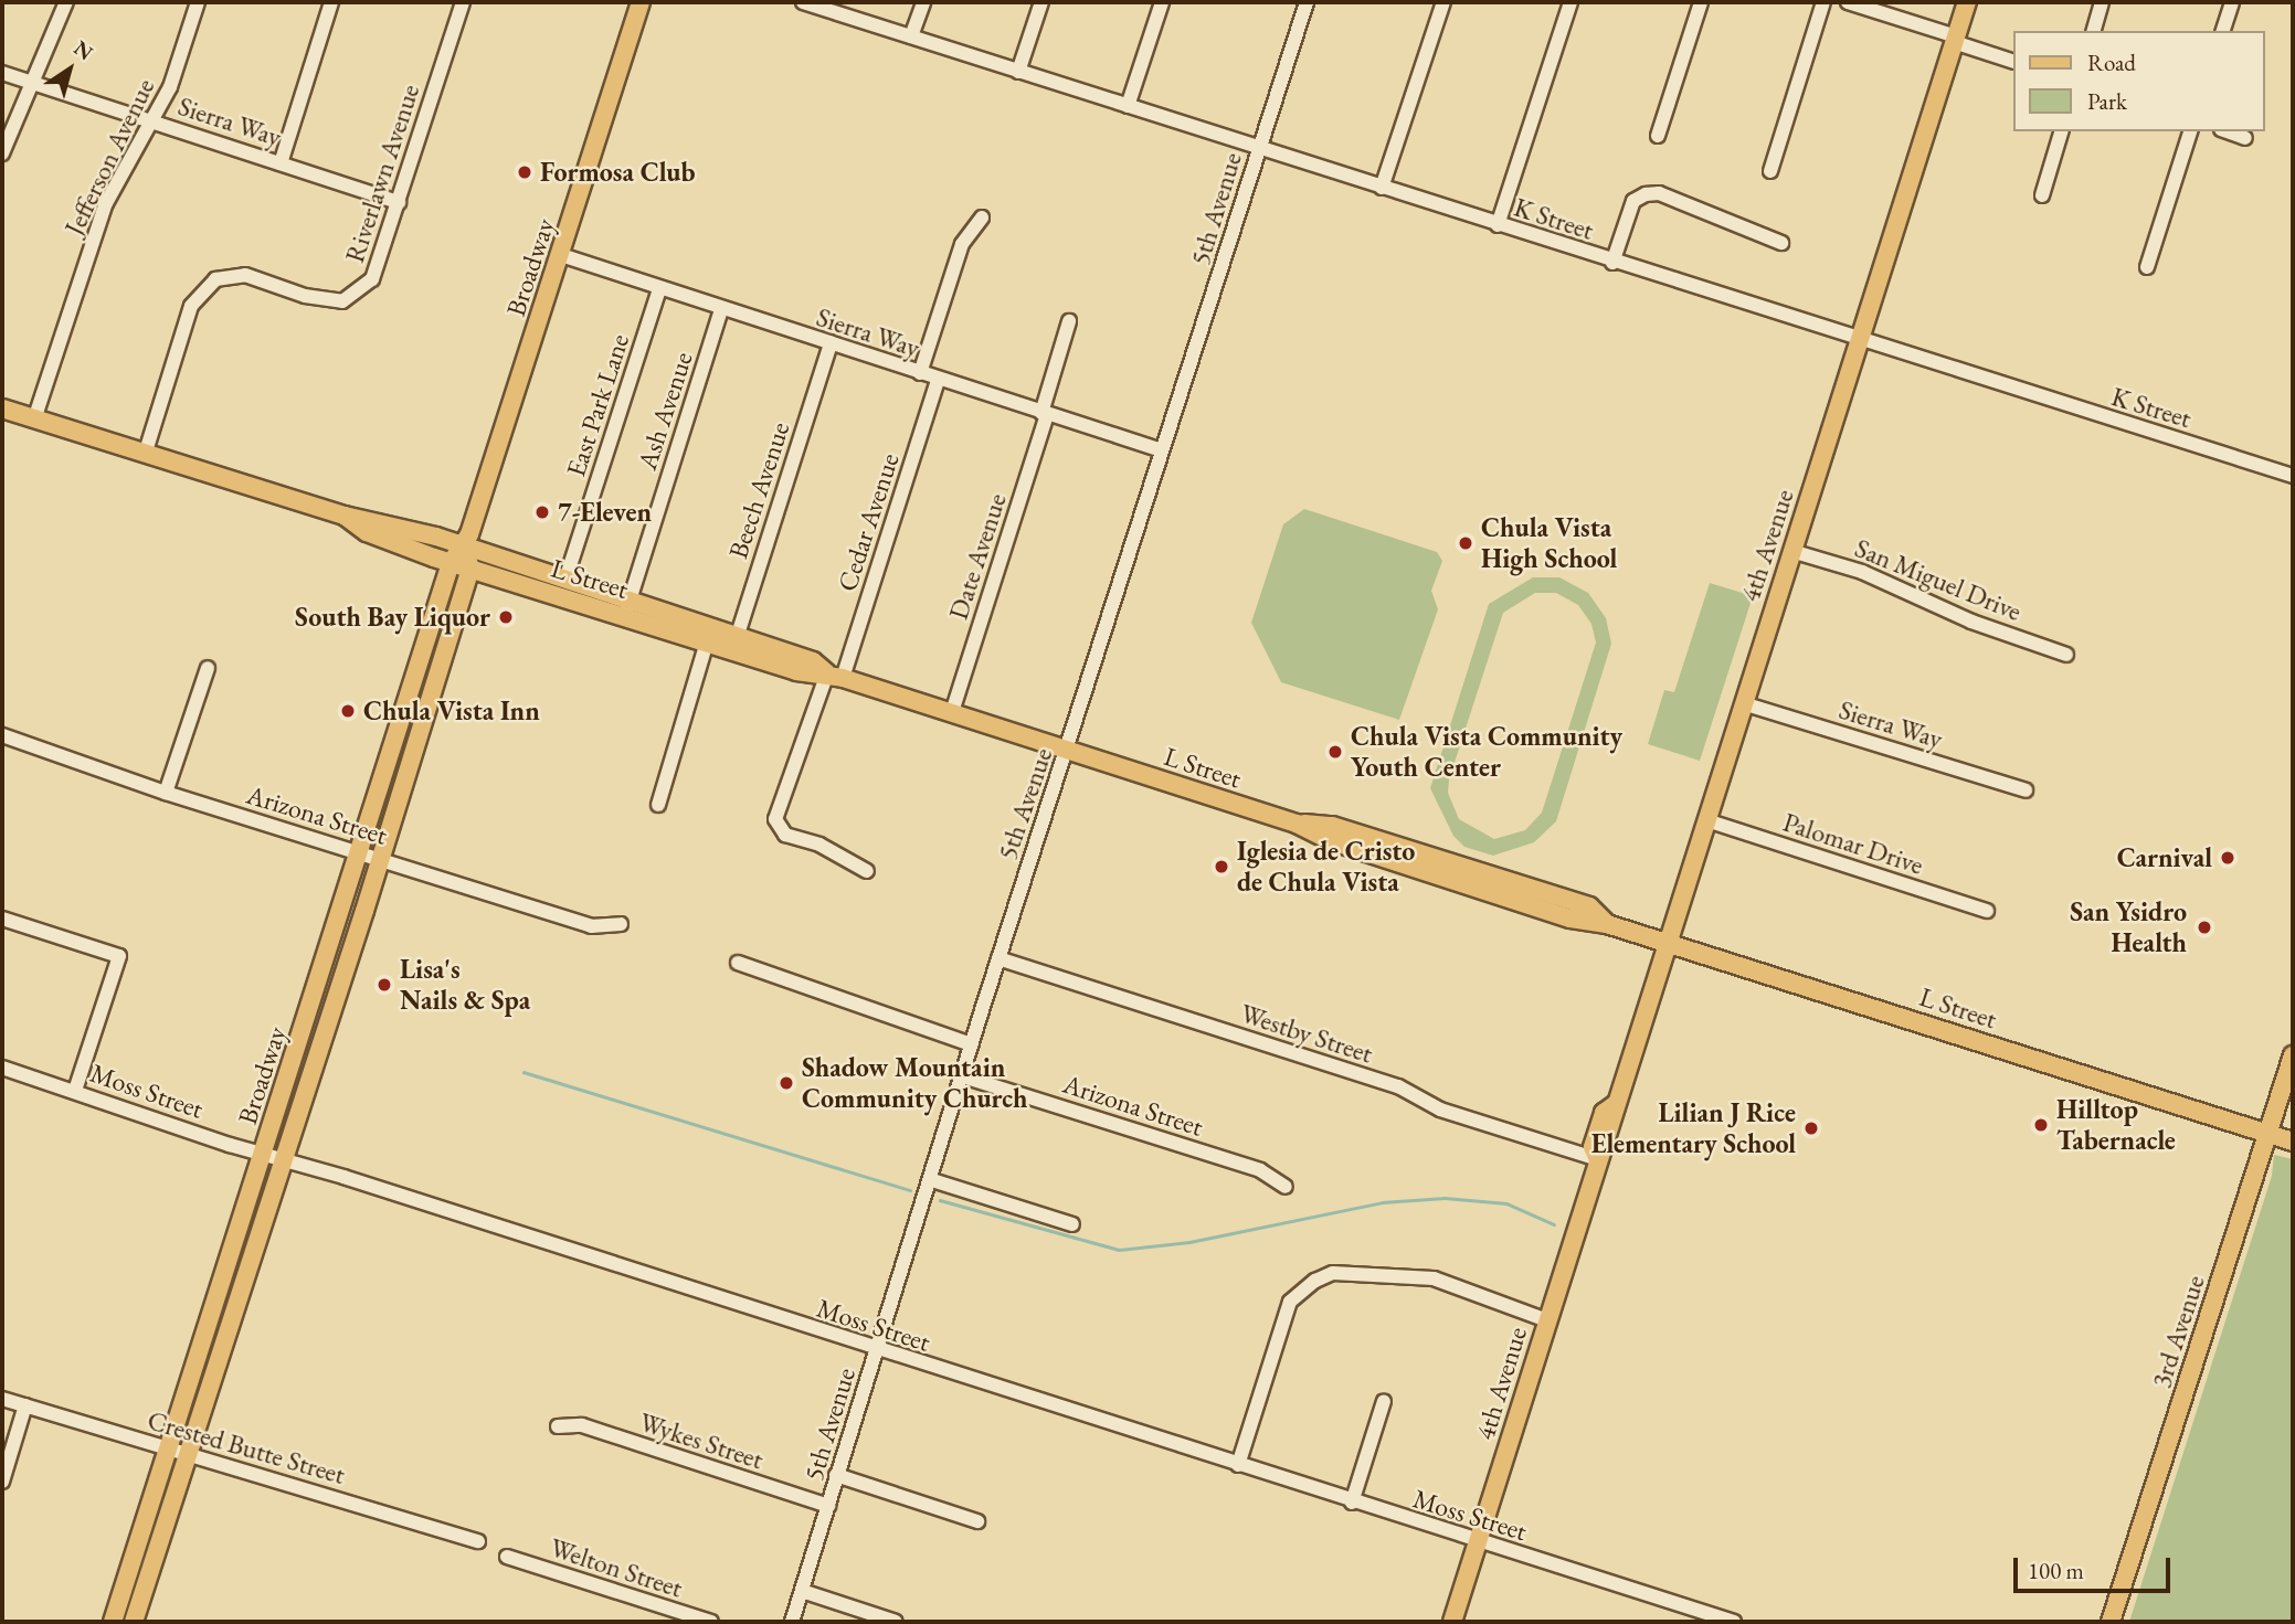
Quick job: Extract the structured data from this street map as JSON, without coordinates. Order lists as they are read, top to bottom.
{
  "streets": {
    "main road": [
      "Broadway",
      "4th Avenue",
      "L Street",
      "3rd Avenue"
    ],
    "street": [
      "Sierra Way",
      "Jefferson Avenue",
      "Riverlawn Avenue",
      "5th Avenue",
      "K Street",
      "East Park Lane",
      "Ash Avenue",
      "Beech Avenue",
      "Cedar Avenue",
      "Date Avenue",
      "San Miguel Drive",
      "Arizona Street",
      "Palomar Drive",
      "Westby Street",
      "Moss Street",
      "Wykes Street",
      "Crested Butte Street",
      "Welton Street"
    ]
  },
  "crossings": [
    ["Sierra Way", "Jefferson Avenue"],
    ["Sierra Way", "Riverlawn Avenue"],
    ["Sierra Way", "5th Avenue"],
    ["Sierra Way", "Broadway"],
    ["Sierra Way", "East Park Lane"],
    ["Sierra Way", "Ash Avenue"],
    ["Sierra Way", "Beech Avenue"],
    ["Sierra Way", "Cedar Avenue"],
    ["Sierra Way", "4th Avenue"],
    ["Sierra Way", "Date Avenue"],
    ["Jefferson Avenue", "L Street"],
    ["Riverlawn Avenue", "L Street"],
    ["5th Avenue", "K Street"],
    ["5th Avenue", "L Street"],
    ["5th Avenue", "Arizona Street"],
    ["5th Avenue", "Westby Street"],
    ["5th Avenue", "Moss Street"],
    ["5th Avenue", "Wykes Street"],
    ["K Street", "4th Avenue"],
    ["Broadway", "L Street"],
    ["Broadway", "Arizona Street"],
    ["Broadway", "Moss Street"],
    ["Broadway", "Crested Butte Street"],
    ["East Park Lane", "L Street"],
    ["Ash Avenue", "L Street"],
    ["Beech Avenue", "L Street"],
    ["Cedar Avenue", "L Street"],
    ["4th Avenue", "L Street"],
    ["4th Avenue", "San Miguel Drive"],
    ["4th Avenue", "Palomar Drive"],
    ["4th Avenue", "Westby Street"],
    ["4th Avenue", "Moss Street"],
    ["Date Avenue", "L Street"],
    ["L Street", "3rd Avenue"]
  ],
  "places": [
    "Formosa Club",
    "7-Eleven",
    "Chula Vista High School",
    "South Bay Liquor",
    "Chula Vista Inn",
    "Chula Vista Community Youth Center",
    "Carnival",
    "Iglesia de Cristo de Chula Vista",
    "San Ysidro Health",
    "Lisa's Nails & Spa",
    "Shadow Mountain Community Church",
    "Hilltop Tabernacle",
    "Lilian J Rice Elementary School"
  ],
  "legend": ["Road", "Park"],
  "scale_bar": "100 m",
  "north": "top right"
}
